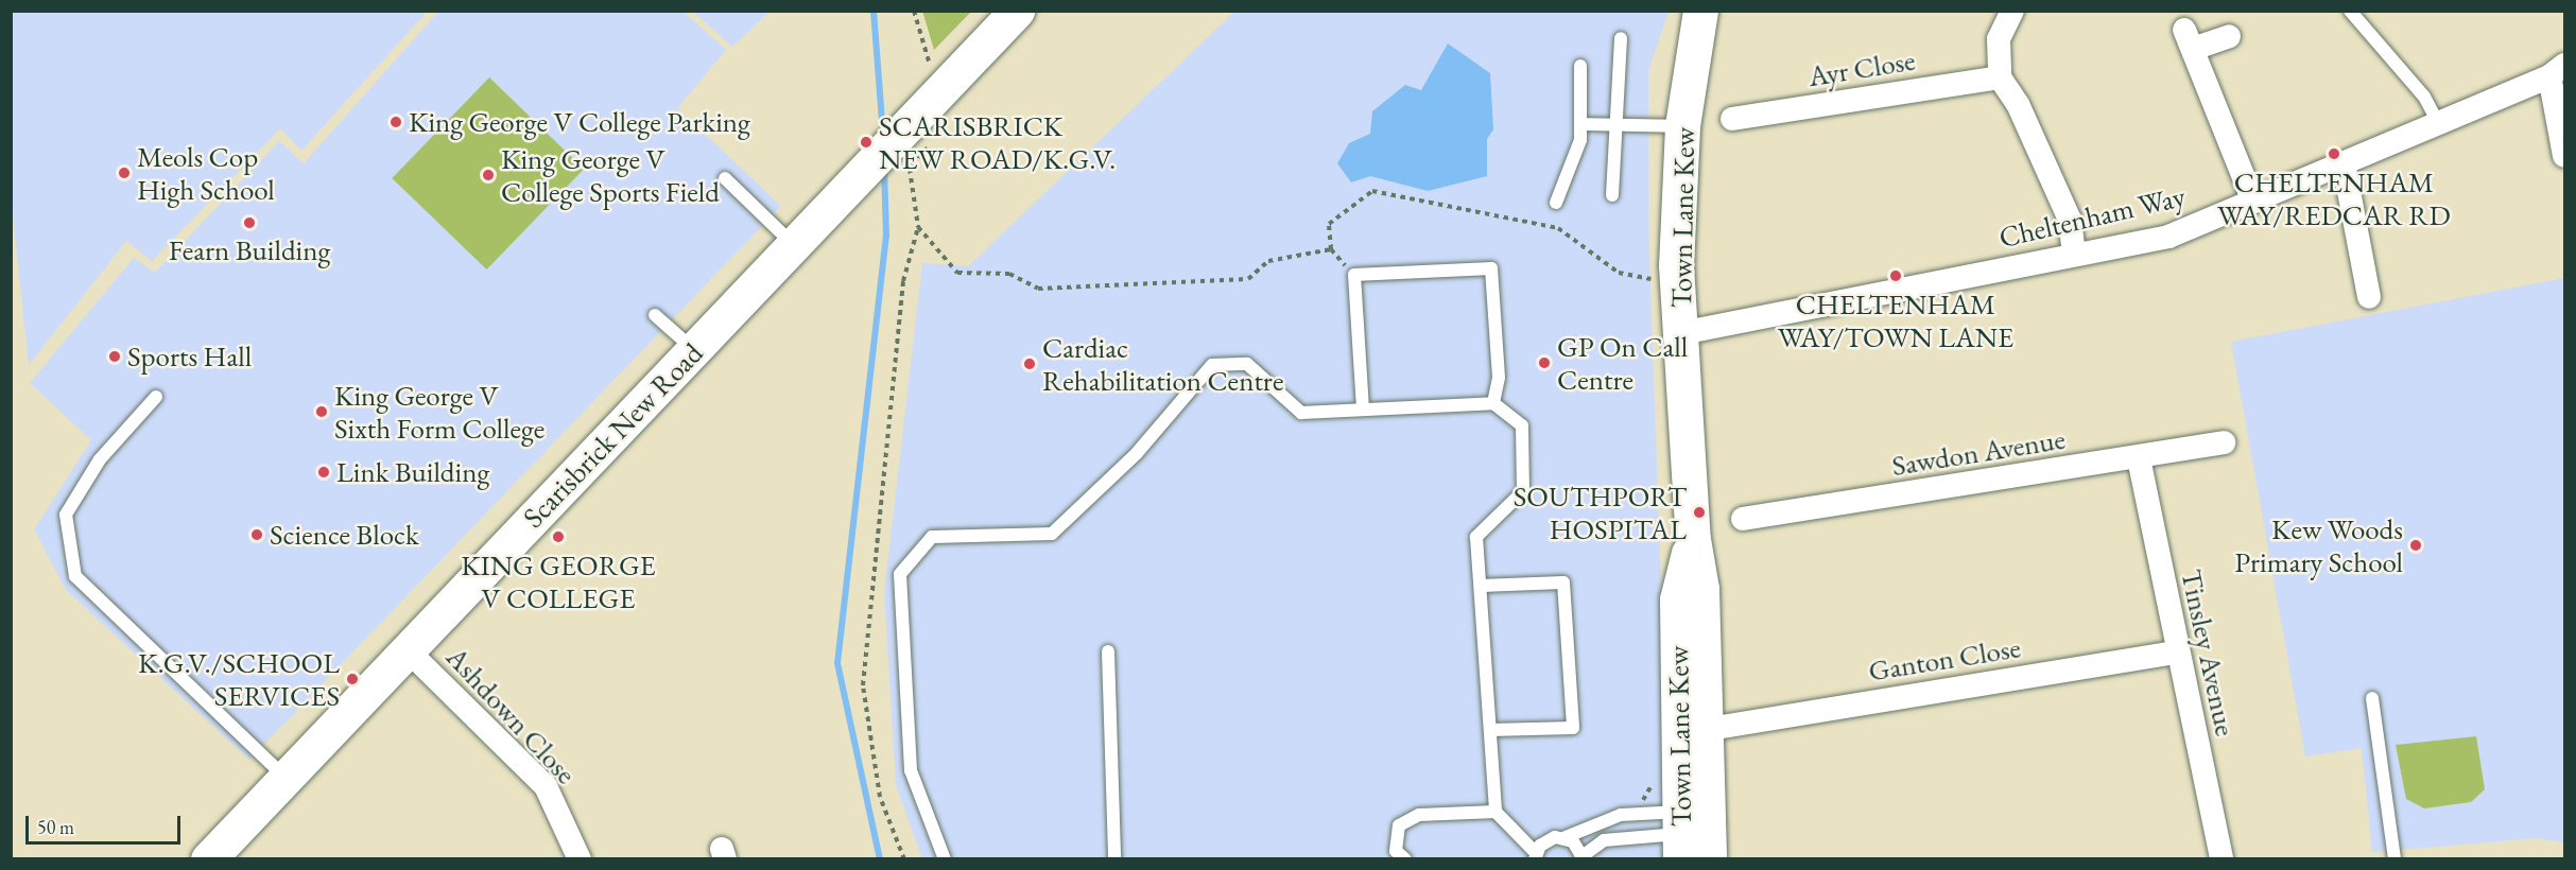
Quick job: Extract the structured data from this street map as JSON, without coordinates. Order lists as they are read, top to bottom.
{
  "streets": {
    "main road": ["Town Lane Kew", "Scarisbrick New Road"],
    "street": [
      "Ayr Close",
      "Cheltenham Way",
      "Sawdon Avenue",
      "Tinsley Avenue",
      "Ganton Close",
      "Ashdown Close"
    ]
  },
  "crossings": [
    ["Cheltenham Way", "Town Lane Kew"],
    ["Scarisbrick New Road", "Ashdown Close"],
    ["Sawdon Avenue", "Tinsley Avenue"],
    ["Tinsley Avenue", "Ganton Close"]
  ],
  "places": [
    "King George V College Parking",
    "SCARISBRICK NEW ROAD/K.G.V.",
    "CHELTENHAM WAY/REDCAR RD",
    "Meols Cop High School",
    "King George V College Sports Field",
    "Fearn Building",
    "CHELTENHAM WAY/TOWN LANE",
    "Sports Hall",
    "GP On Call Centre",
    "Cardiac Rehabilitation Centre",
    "King George V Sixth Form College",
    "Link Building",
    "SOUTHPORT HOSPITAL",
    "Science Block",
    "KING GEORGE V COLLEGE",
    "Kew Woods Primary School",
    "K.G.V./SCHOOL SERVICES"
  ],
  "scale_bar": "50 m"
}
